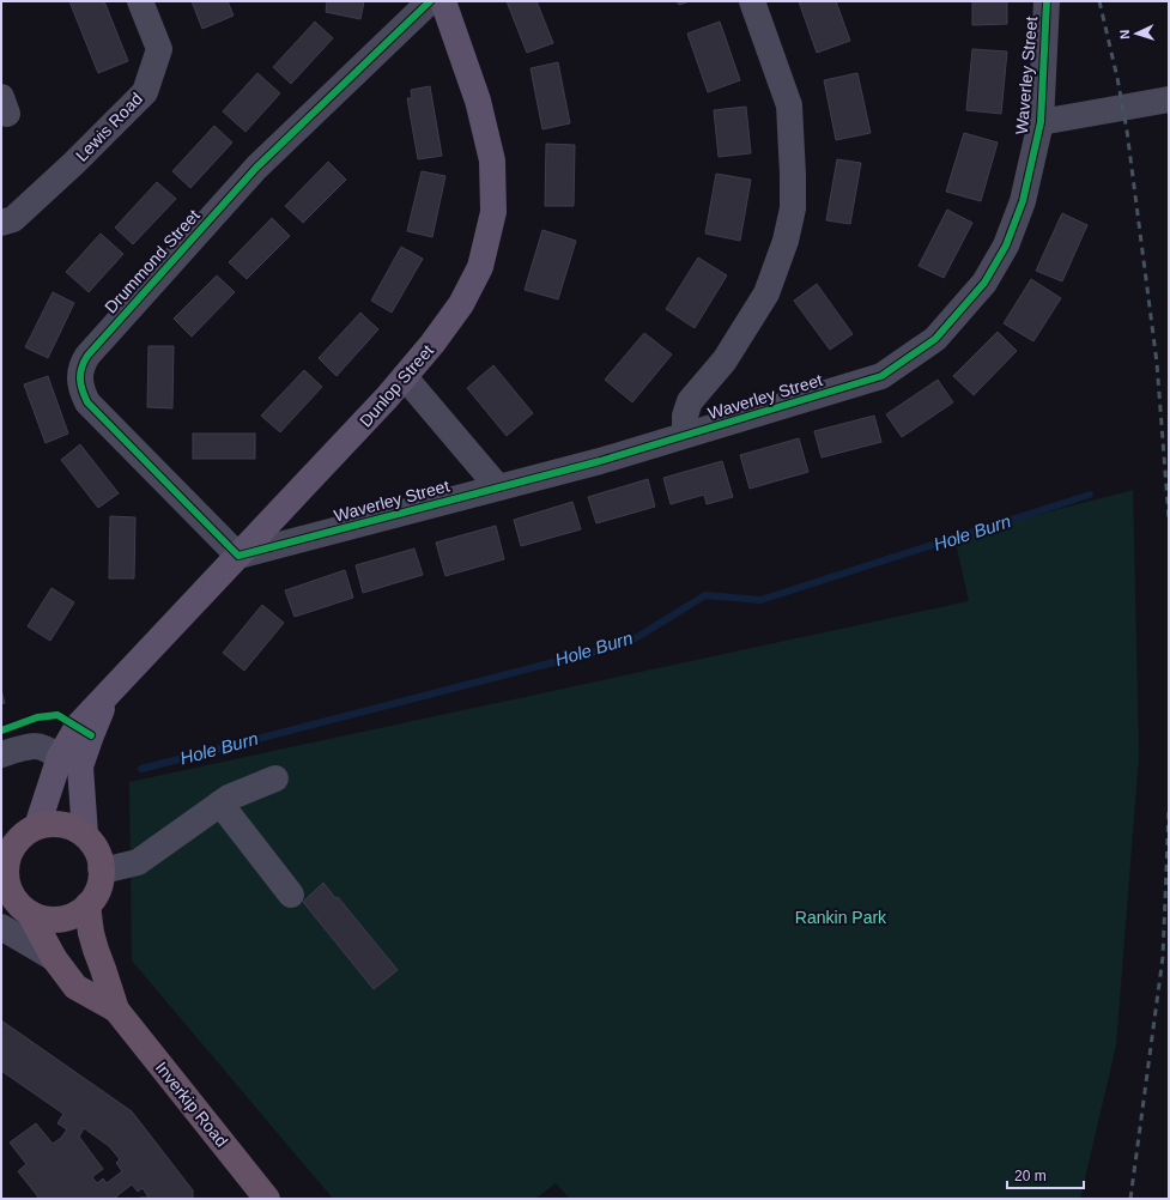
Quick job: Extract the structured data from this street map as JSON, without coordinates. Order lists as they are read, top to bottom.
{
  "streets": {
    "highway": ["Inverkip Road"],
    "main road": ["Dunlop Street"],
    "street": ["Waverley Street", "Lewis Road", "Drummond Street"]
  },
  "crossings": [
    ["Waverley Street", "Drummond Street"],
    ["Waverley Street", "Dunlop Street"],
    ["Drummond Street", "Dunlop Street"],
    ["Dunlop Street", "Inverkip Road"]
  ],
  "water": ["Hole Burn"],
  "parks": ["Rankin Park"],
  "scale_bar": "20 m",
  "north": "left"
}
